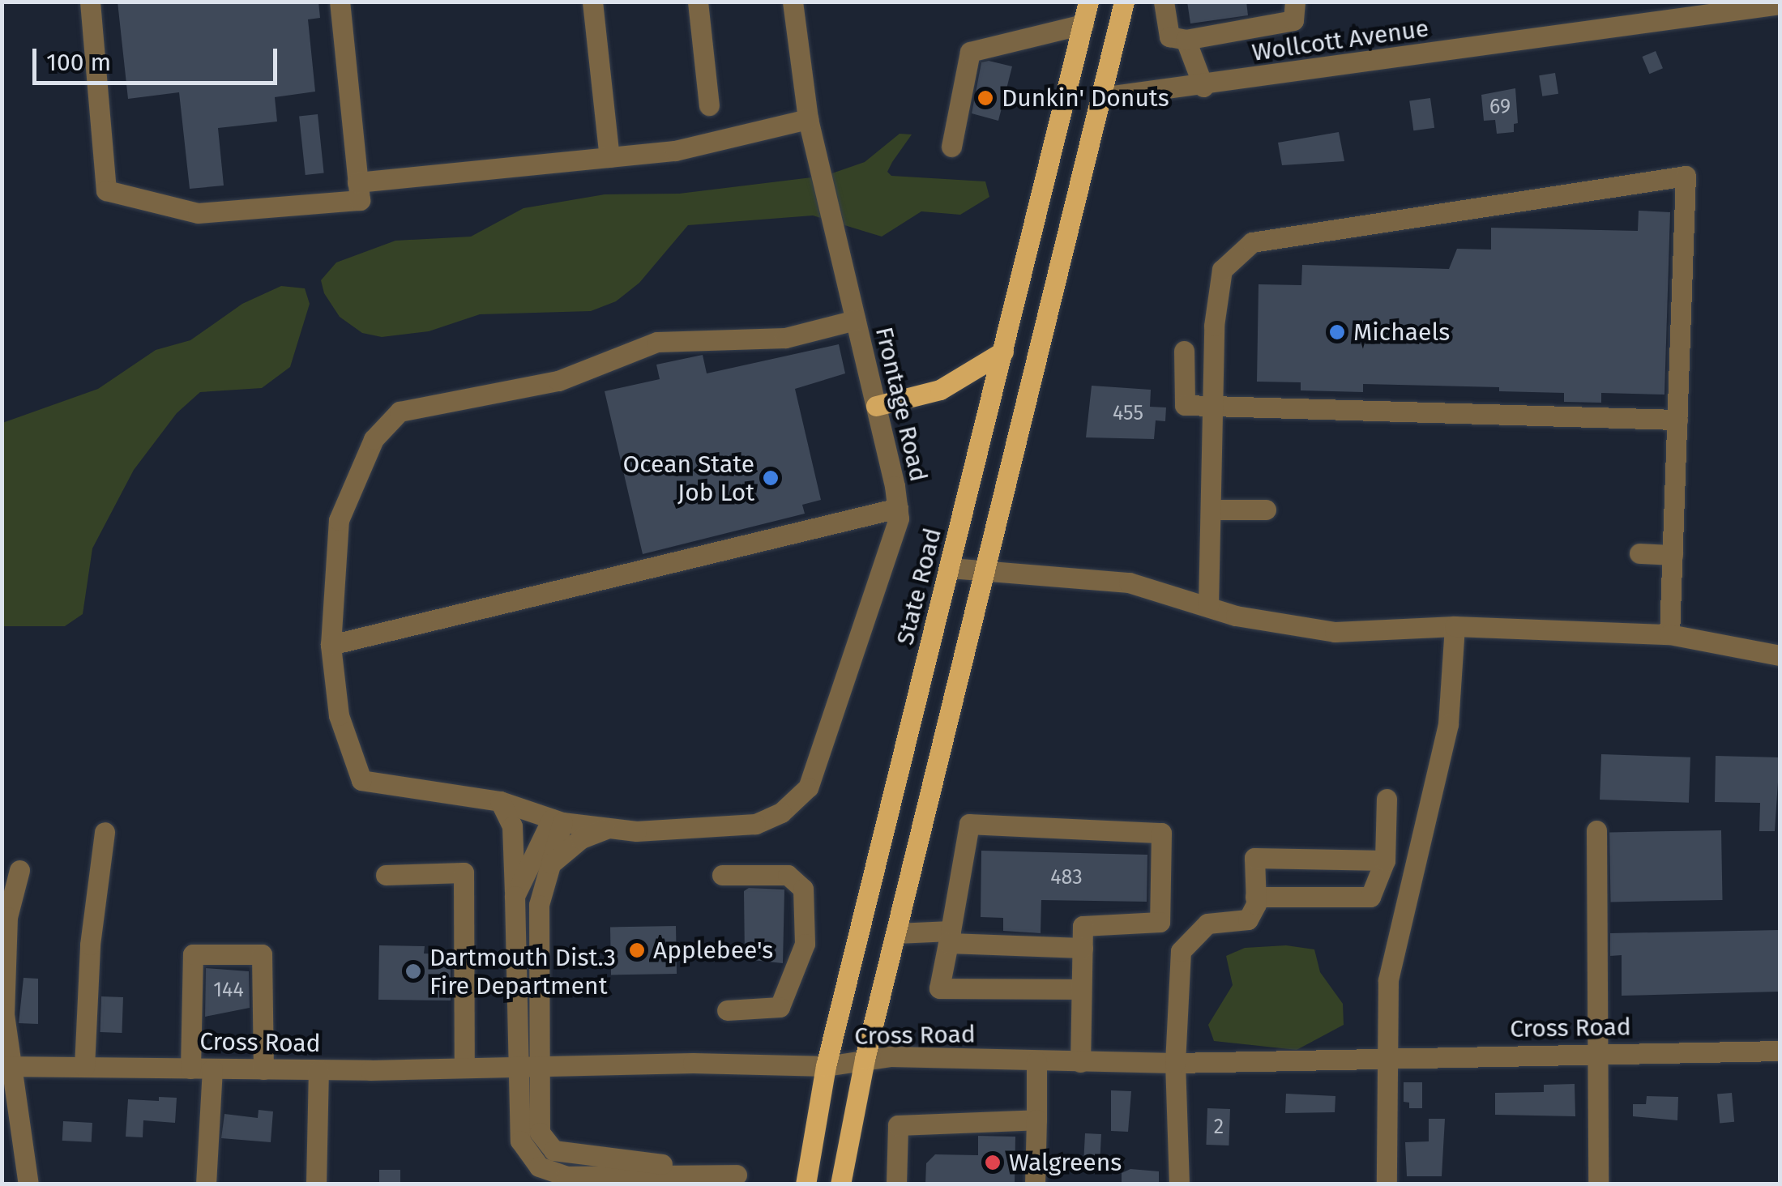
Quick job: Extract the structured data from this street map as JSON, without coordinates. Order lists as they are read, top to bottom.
{
  "streets": {
    "main road": ["State Road"],
    "street": ["Wollcott Avenue", "Frontage Road", "Cross Road"]
  },
  "crossings": [
    ["State Road", "Cross Road"]
  ],
  "places": [
    "Dunkin' Donuts",
    "Michaels",
    "Ocean State Job Lot",
    "Applebee's",
    "Dartmouth Dist.3 Fire Department",
    "Walgreens"
  ],
  "house_numbers": [
    "69",
    "455",
    "483",
    "144",
    "2"
  ],
  "scale_bar": "100 m"
}
